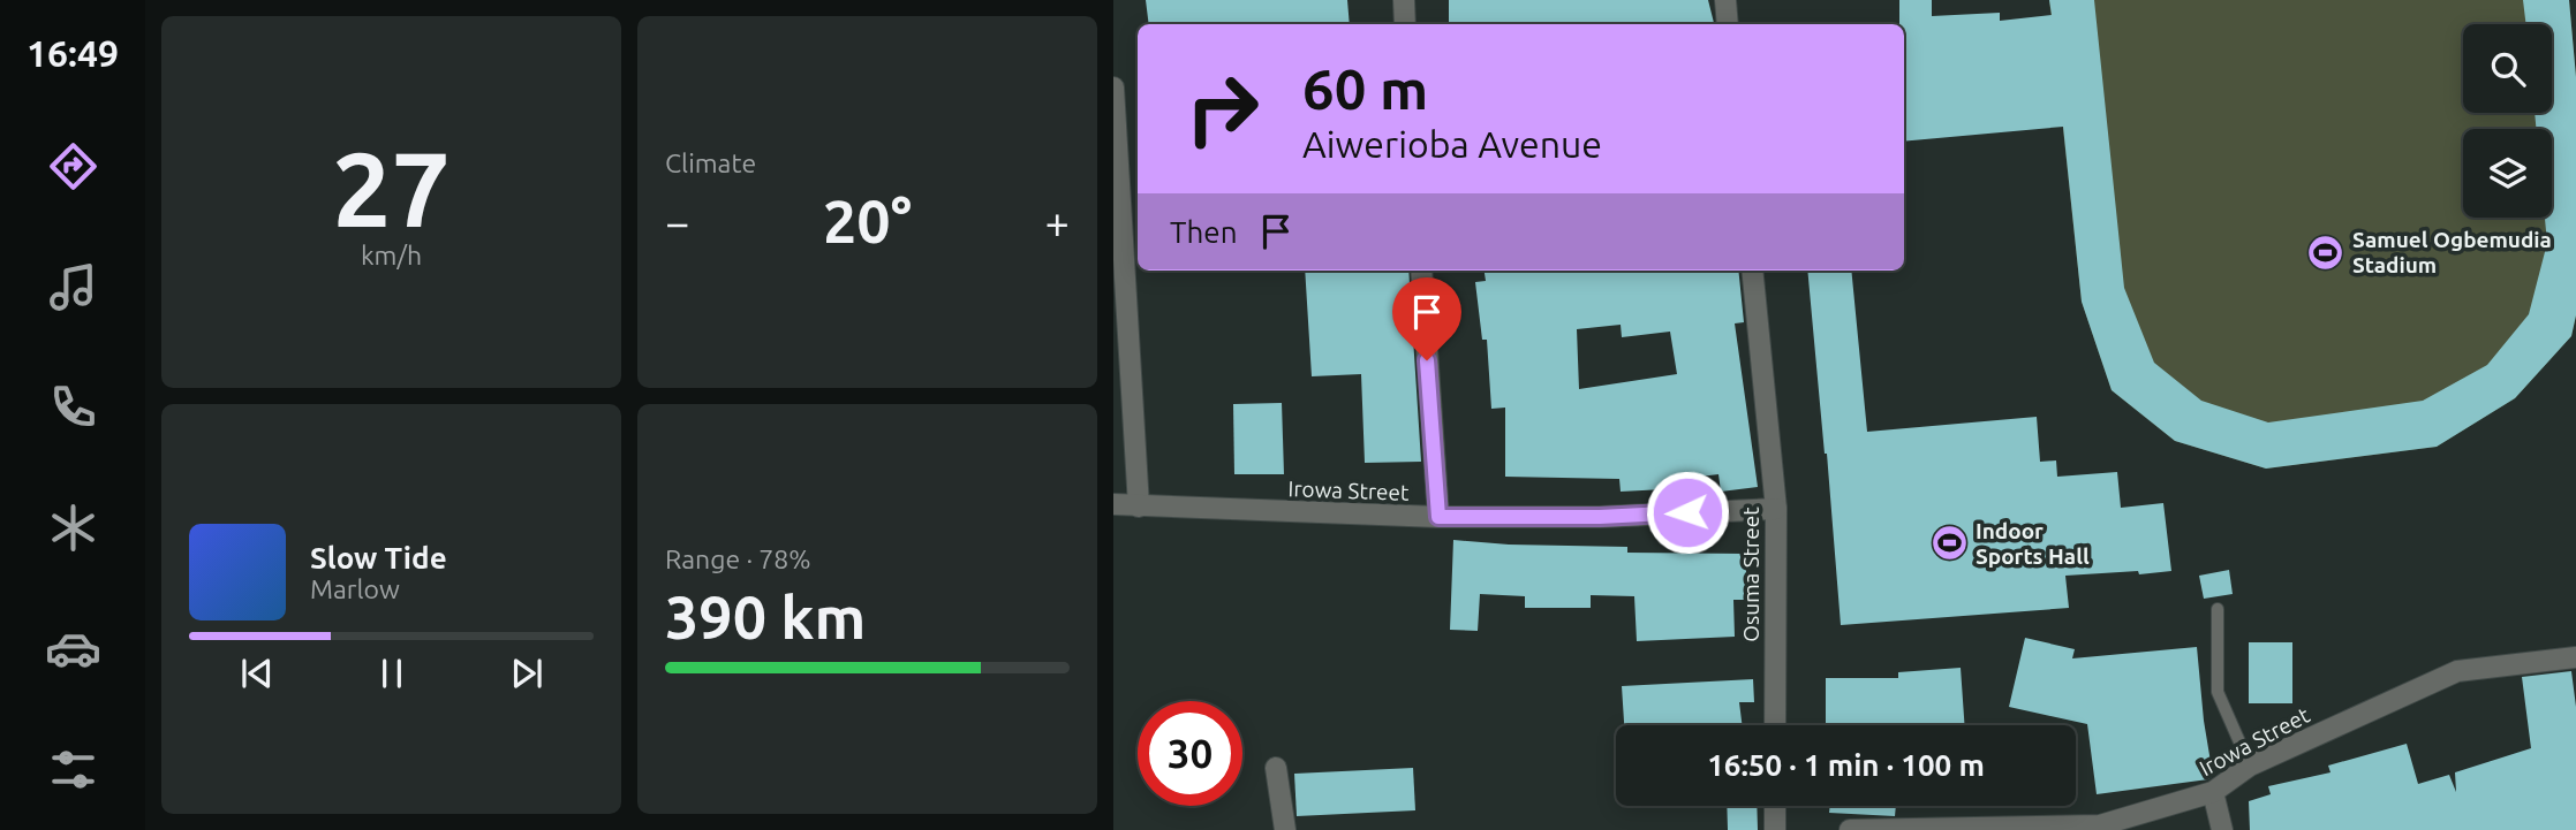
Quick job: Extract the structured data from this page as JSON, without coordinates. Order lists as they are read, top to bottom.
{
  "streets": {
    "street": ["Irowa Street", "Osuma Street"]
  },
  "crossings": [
    ["Irowa Street", "Osuma Street"]
  ],
  "places": {
    "sports": ["Samuel Ogbemudia Stadium", "Indoor Sports Hall"]
  },
  "page": {
    "tabs": "16:49",
    "tile": [
      ["27", "km/h"],
      "Climate",
      ["Range · 78%", "390 km"]
    ],
    "turn": ["60 m", "Aiwerioba Avenue"],
    "heat": ["−", "20°", "+"],
    "then": "Then",
    "song": ["Slow Tide", "Marlow"],
    "limit": "30",
    "trip": "16:50 · 1 min · 100 m"
  }
}
